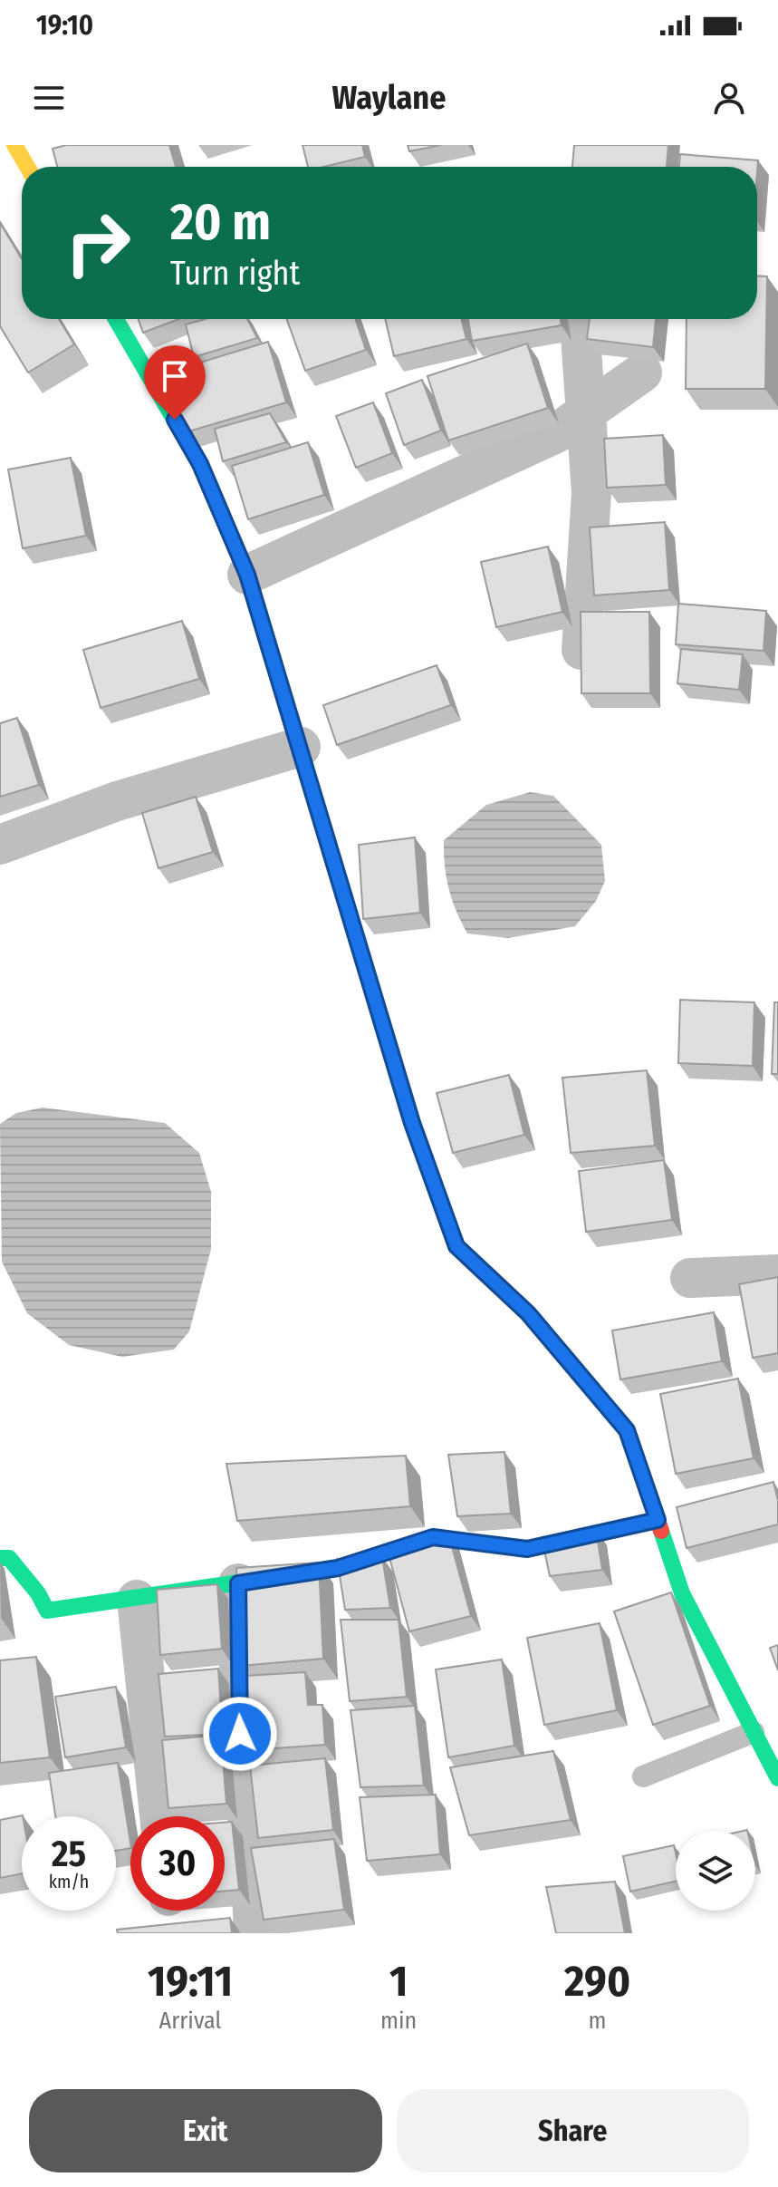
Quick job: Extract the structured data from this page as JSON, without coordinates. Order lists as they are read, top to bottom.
{
  "page": {
    "status": "19:10",
    "header": "Waylane",
    "turn": ["20 m", "Turn right"],
    "speed": "25 km/h",
    "limit": "30",
    "eta": [
      "19:11",
      "Arrival",
      "1",
      "min",
      "290",
      "m"
    ],
    "buttons": ["Exit", "Share"]
  }
}
